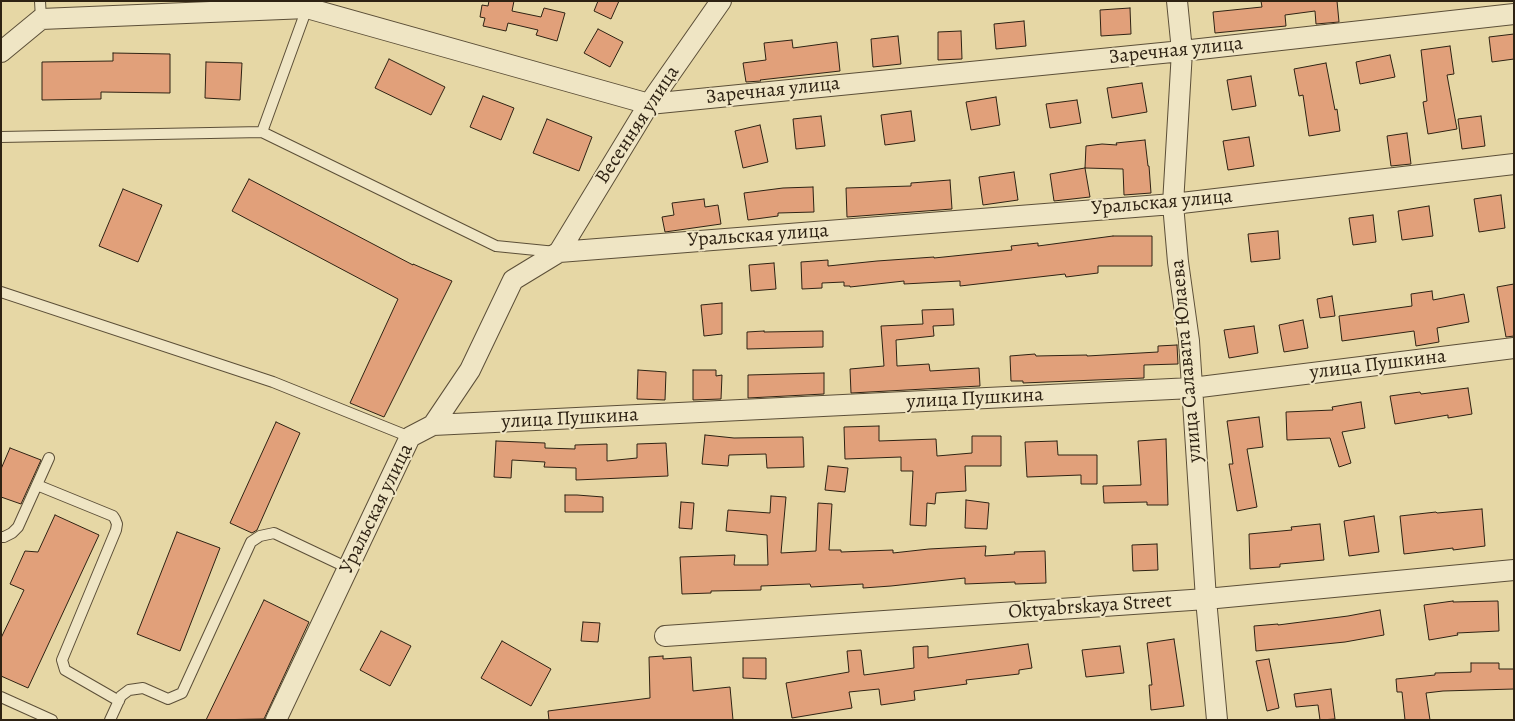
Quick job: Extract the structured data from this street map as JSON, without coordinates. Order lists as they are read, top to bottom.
{
  "streets": {
    "street": [
      "Заречная улица",
      "Весенняя улица",
      "Уральская улица",
      "улица Салавата Юлаева",
      "улица Пушкина",
      "Oktyabrskaya Street"
    ]
  },
  "crossings": [
    ["Заречная улица", "Весенняя улица"],
    ["Заречная улица", "улица Салавата Юлаева"],
    ["Весенняя улица", "Уральская улица"],
    ["Уральская улица", "улица Салавата Юлаева"],
    ["Уральская улица", "улица Пушкина"],
    ["улица Салавата Юлаева", "улица Пушкина"],
    ["улица Салавата Юлаева", "Oktyabrskaya Street"]
  ]
}
